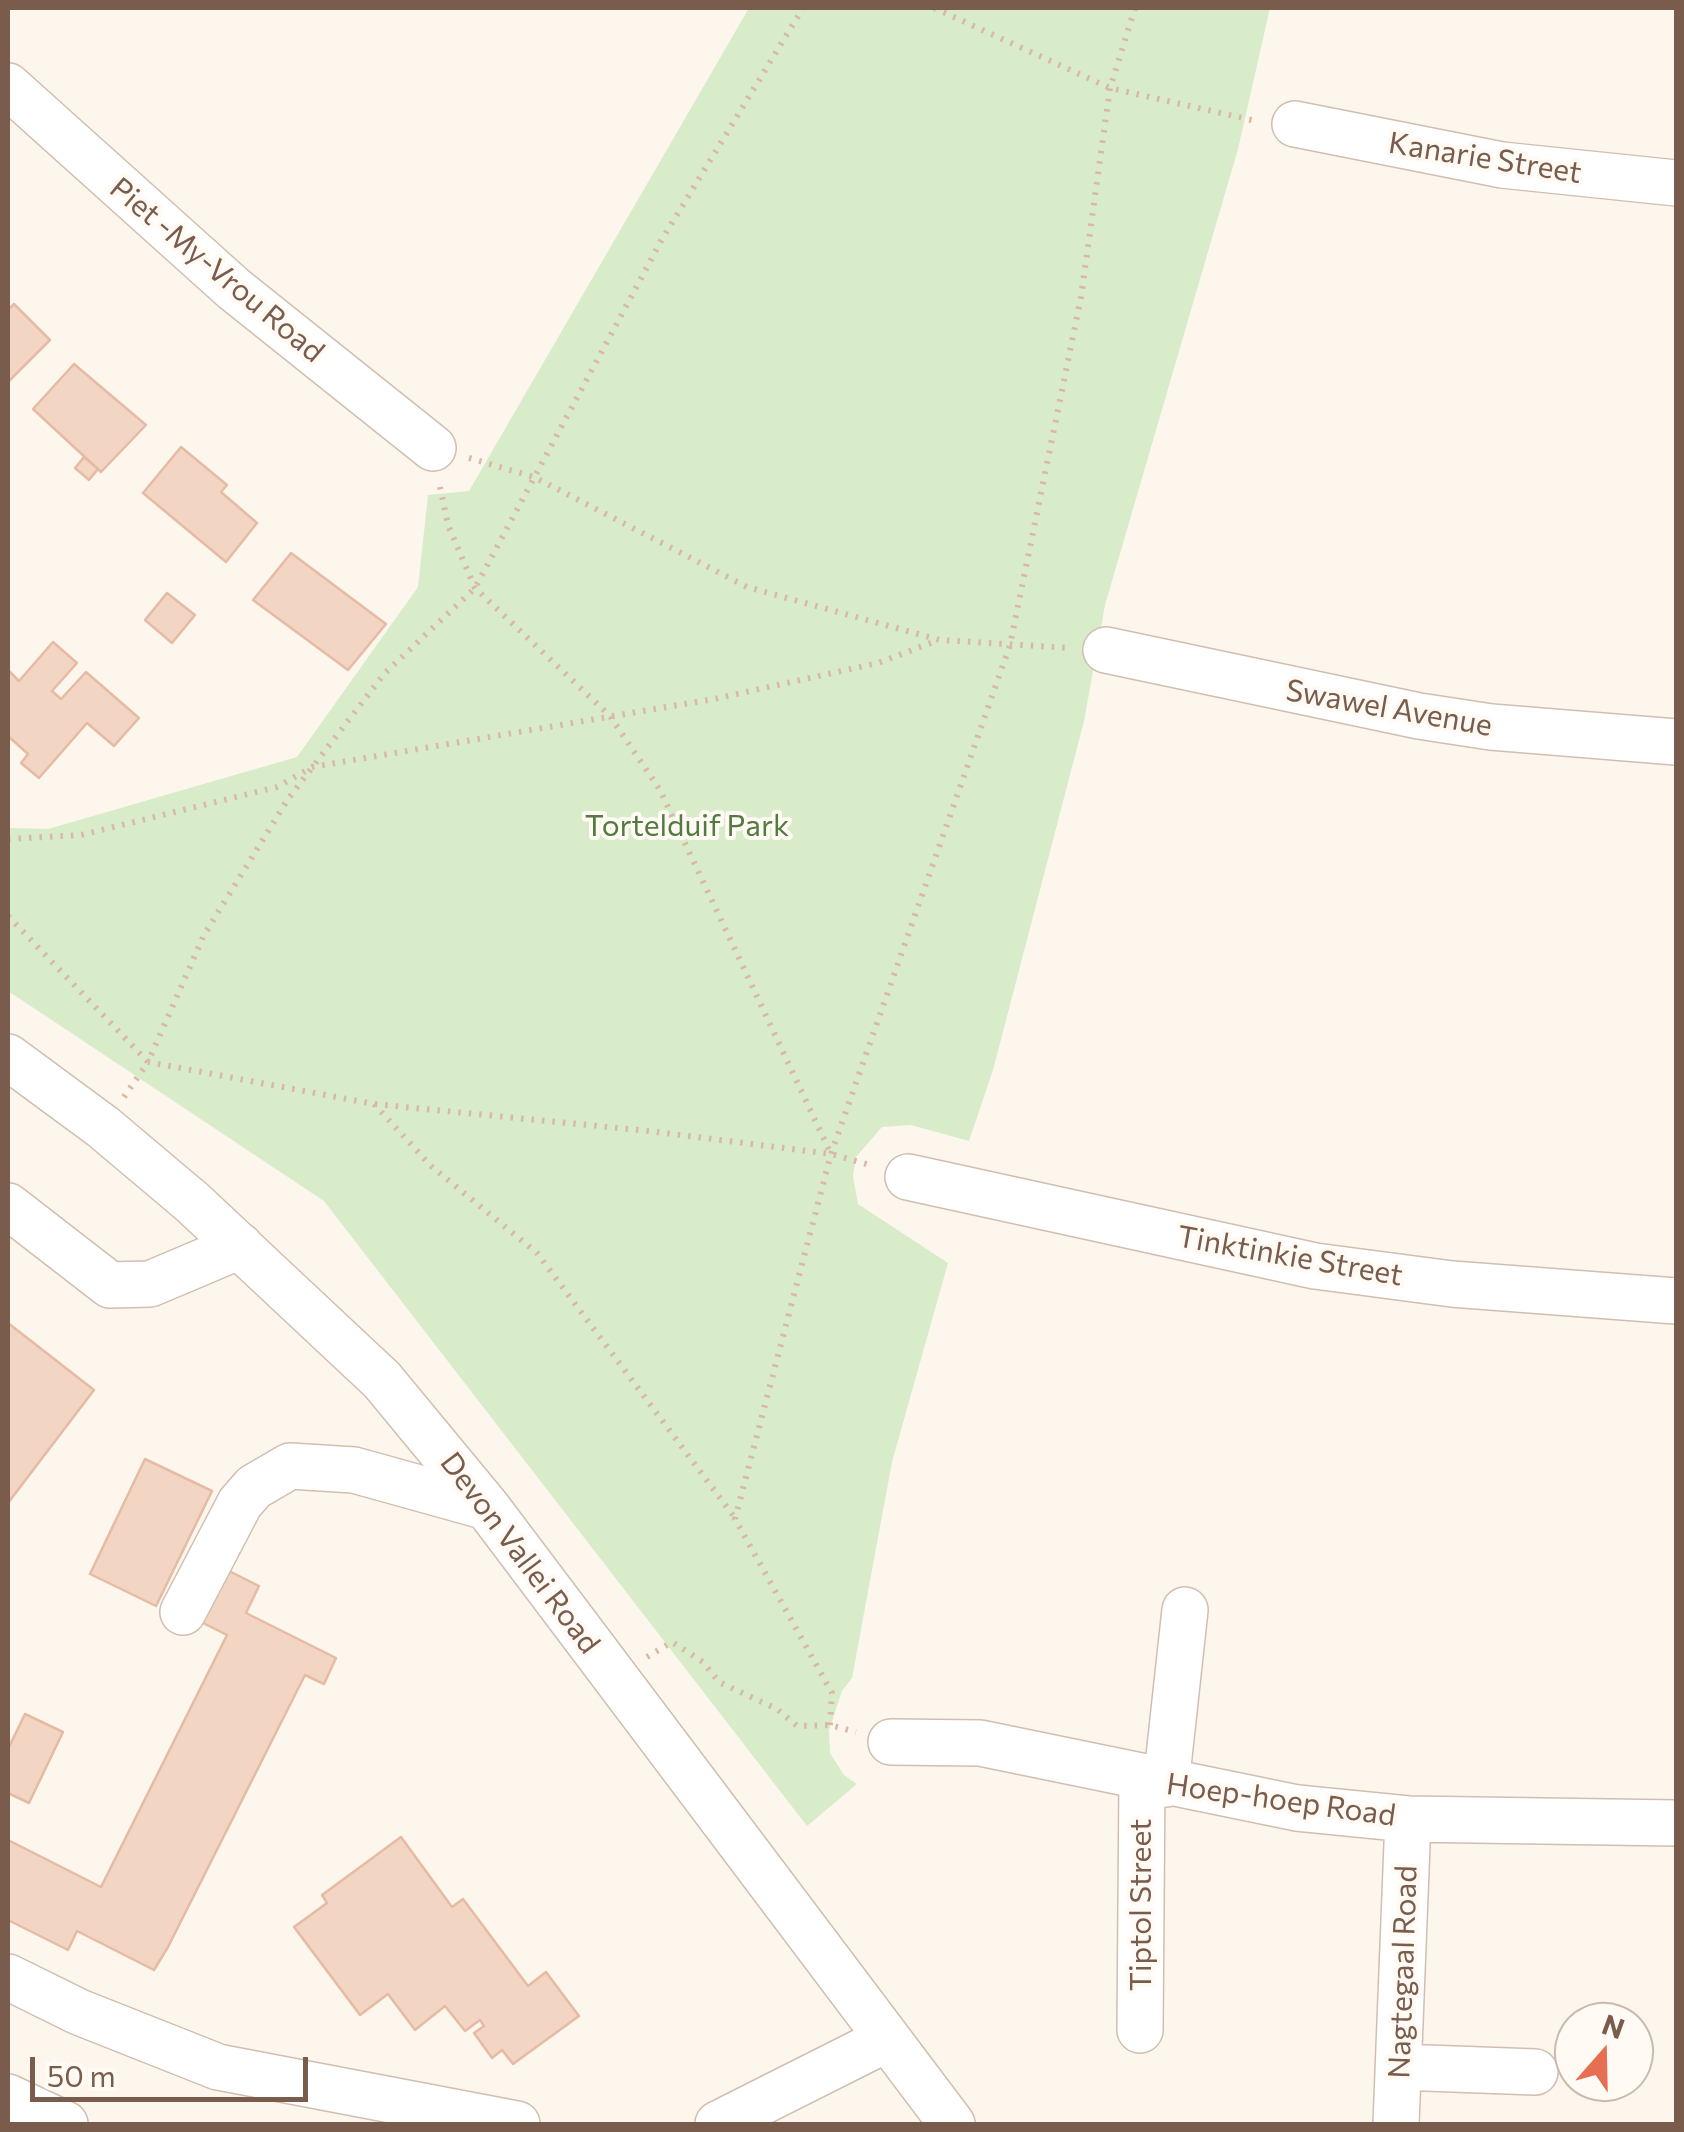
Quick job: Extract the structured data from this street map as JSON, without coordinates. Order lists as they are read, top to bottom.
{
  "streets": {
    "street": [
      "Kanarie Street",
      "Piet -My-Vrou Road",
      "Swawel Avenue",
      "Tinktinkie Street",
      "Devon Vallei Road",
      "Hoep-hoep Road",
      "Tiptol Street",
      "Nagtegaal Road"
    ]
  },
  "crossings": [
    ["Hoep-hoep Road", "Tiptol Street"],
    ["Hoep-hoep Road", "Nagtegaal Road"]
  ],
  "parks": ["Tortelduif Park"],
  "scale_bar": "50 m",
  "north": "top"
}
